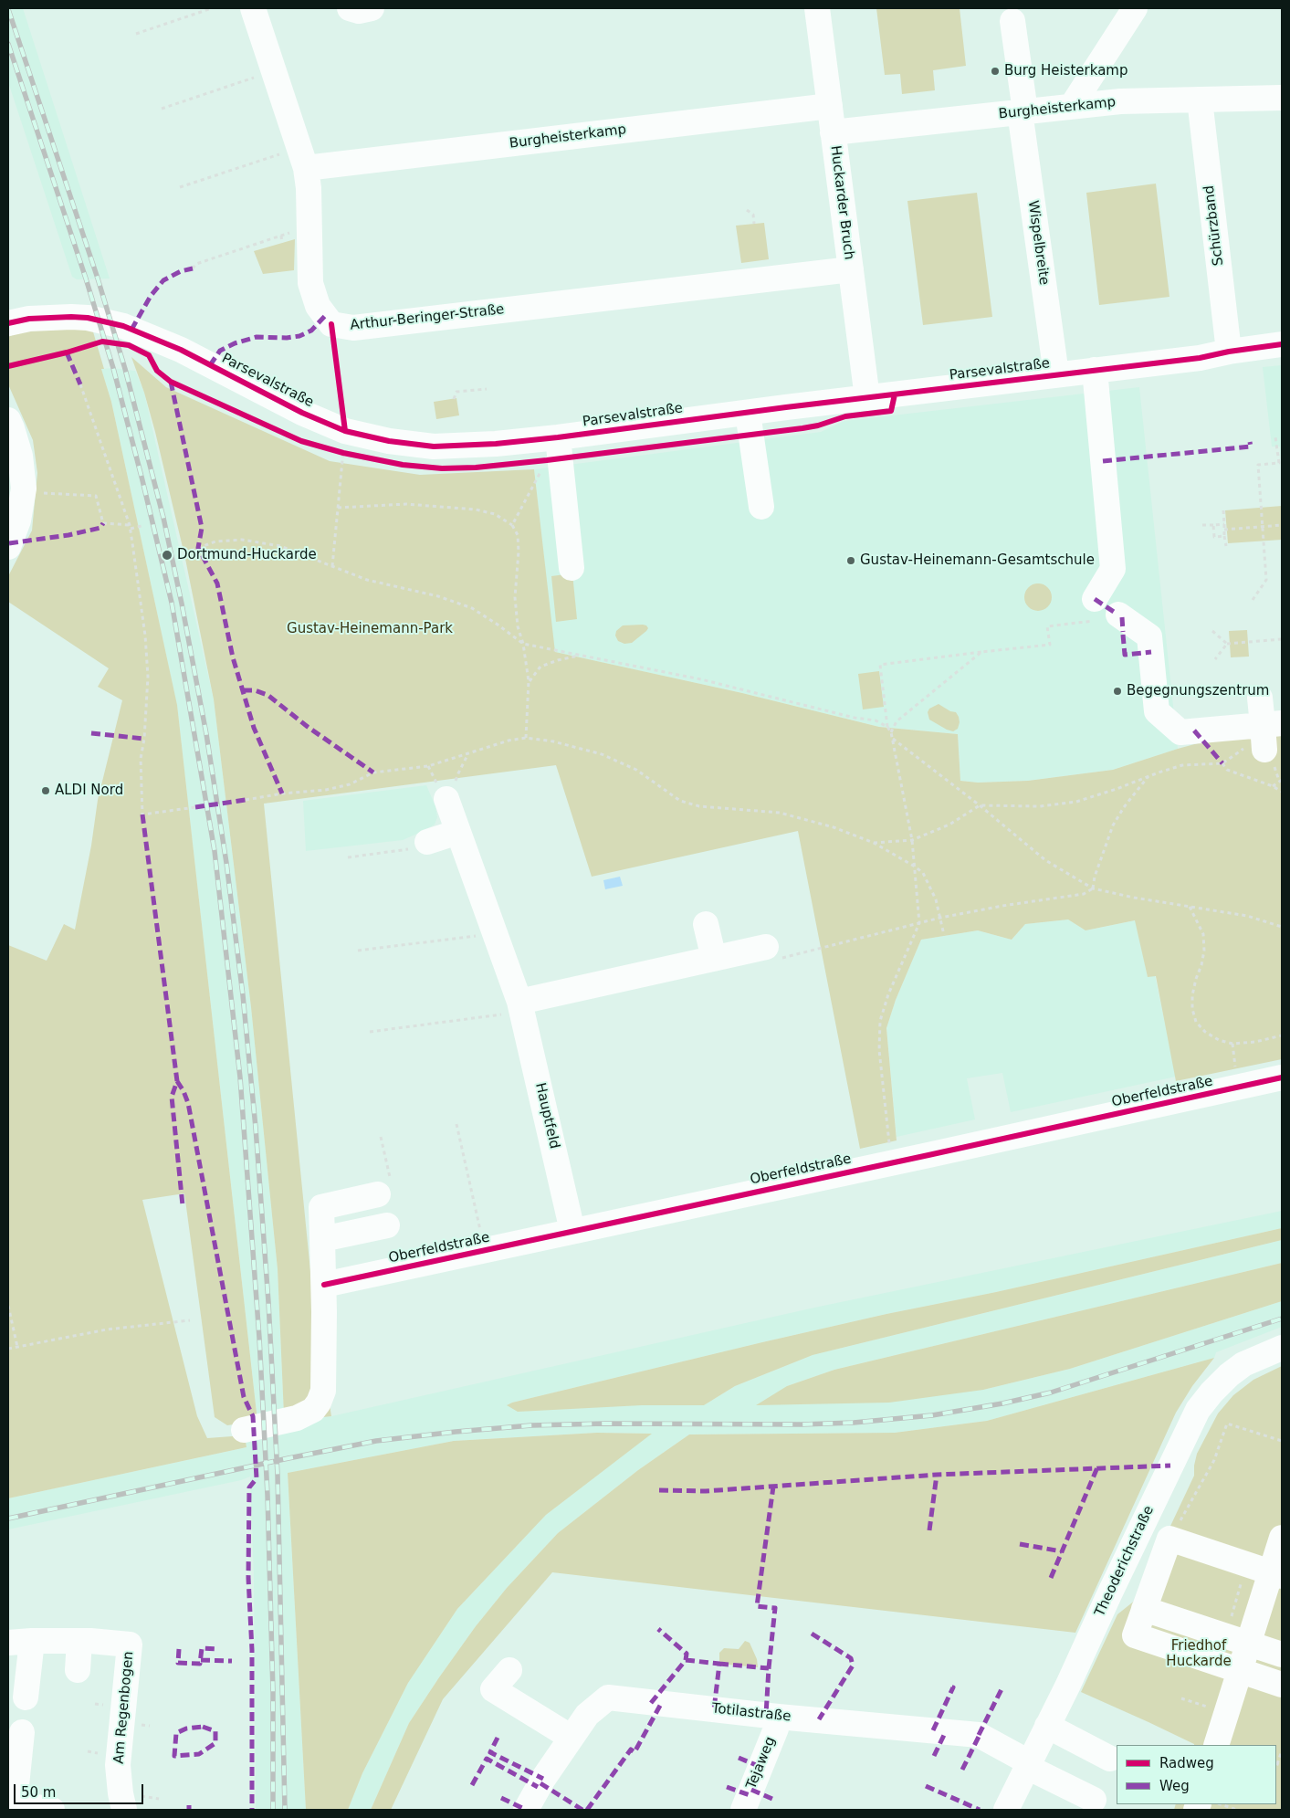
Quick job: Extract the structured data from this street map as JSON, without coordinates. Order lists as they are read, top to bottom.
{
  "streets": {
    "street": [
      "Burgheisterkamp",
      "Huckarder Bruch",
      "Schürzband",
      "Wispelbreite",
      "Arthur-Beringer-Straße",
      "Parsevalstraße",
      "Oberfeldstraße",
      "Hauptfeld",
      "Theoderichstraße",
      "Am Regenbogen",
      "Totilastraße",
      "Tejaweg"
    ]
  },
  "crossings": [
    ["Burgheisterkamp", "Huckarder Bruch"],
    ["Burgheisterkamp", "Schürzband"],
    ["Burgheisterkamp", "Wispelbreite"],
    ["Burgheisterkamp", "Arthur-Beringer-Straße"],
    ["Huckarder Bruch", "Arthur-Beringer-Straße"],
    ["Huckarder Bruch", "Parsevalstraße"],
    ["Schürzband", "Parsevalstraße"],
    ["Wispelbreite", "Parsevalstraße"],
    ["Oberfeldstraße", "Hauptfeld"],
    ["Theoderichstraße", "Totilastraße"],
    ["Totilastraße", "Tejaweg"]
  ],
  "parks": ["Gustav-Heinemann-Park", "Friedhof Huckarde"],
  "places": [
    "Burg Heisterkamp",
    "Dortmund-Huckarde",
    "Gustav-Heinemann-Gesamtschule",
    "Begegnungszentrum",
    "ALDI Nord"
  ],
  "legend": ["Radweg", "Weg"],
  "scale_bar": "50 m"
}
